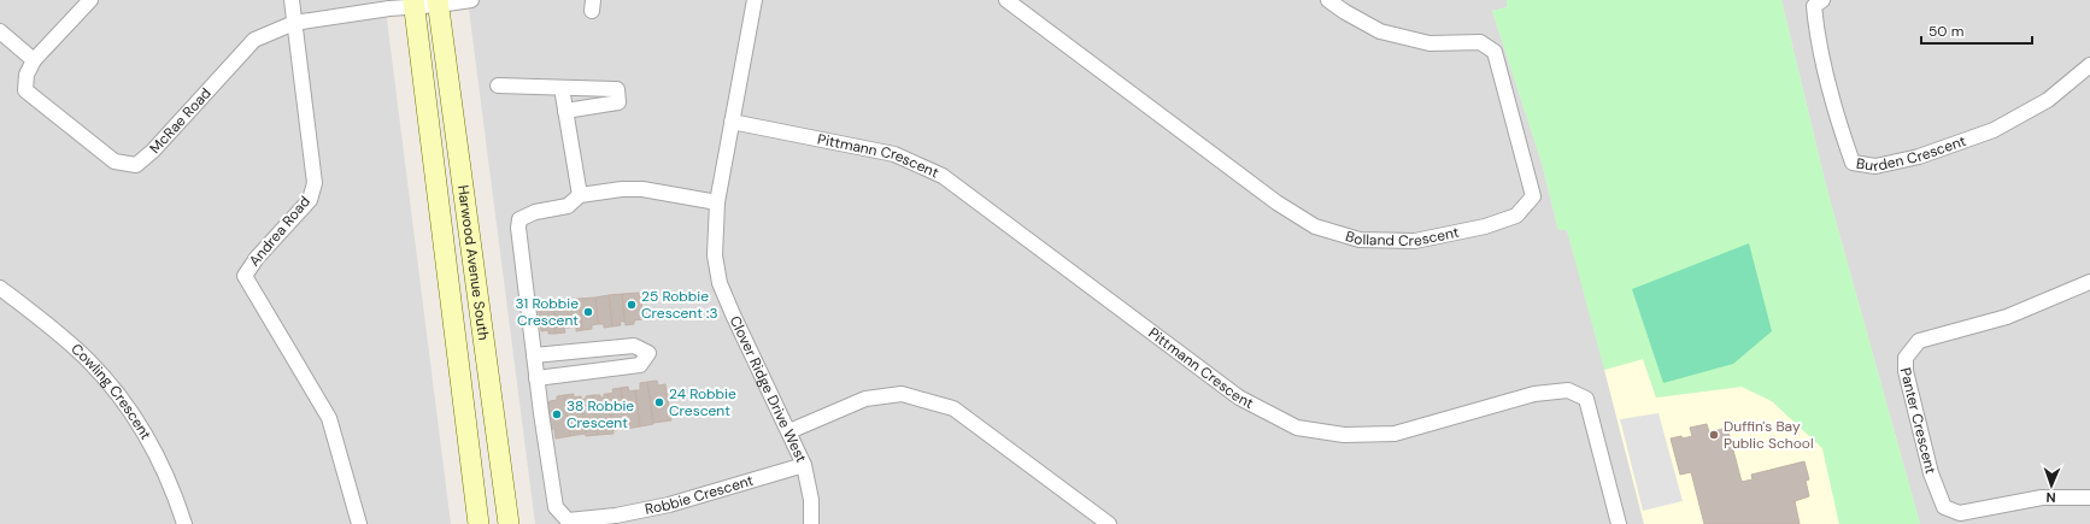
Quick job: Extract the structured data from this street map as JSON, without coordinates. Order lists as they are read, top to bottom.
{
  "streets": {
    "main road": ["Harwood Avenue South"],
    "street": [
      "McRae Road",
      "Burden Crescent",
      "Pittmann Crescent",
      "Andrea Road",
      "Bolland Crescent",
      "Clover Ridge Drive West",
      "Cowling Crescent",
      "Panter Crescent",
      "Robbie Crescent"
    ]
  },
  "crossings": [
    ["McRae Road", "Andrea Road"],
    ["McRae Road", "Harwood Avenue South"],
    ["Pittmann Crescent", "Clover Ridge Drive West"],
    ["Clover Ridge Drive West", "Robbie Crescent"]
  ],
  "places": [
    "25 Robbie Crescent :3",
    "31 Robbie Crescent",
    "24 Robbie Crescent",
    "38 Robbie Crescent",
    "Duffin's Bay Public School"
  ],
  "scale_bar": "50 m",
  "north": "bottom"
}
